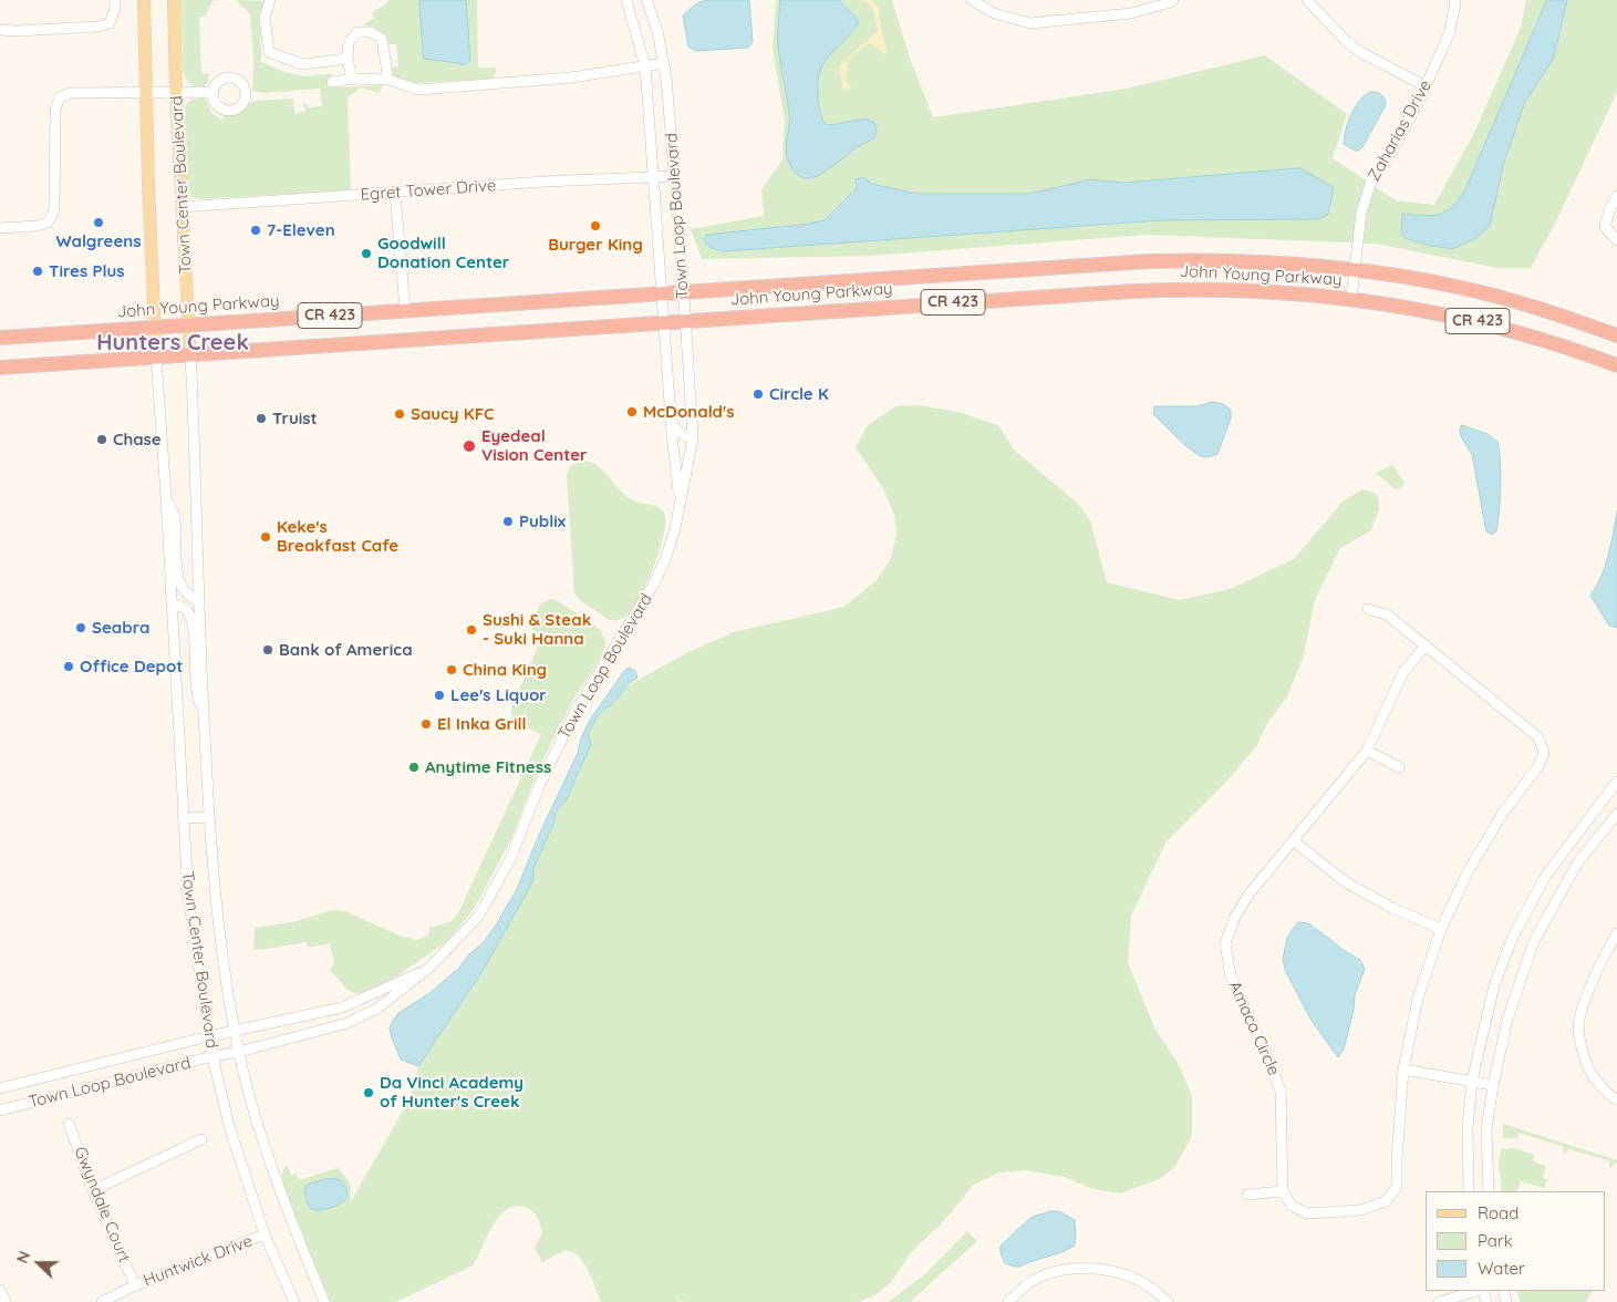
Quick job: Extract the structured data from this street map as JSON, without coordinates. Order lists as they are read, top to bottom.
{
  "streets": {
    "highway": ["John Young Parkway", "CR 423"],
    "main road": ["Town Center Boulevard"],
    "street": [
      "Zaharias Drive",
      "Egret Tower Drive",
      "Town Loop Boulevard",
      "Amaca Circle",
      "Gwyndale Court",
      "Huntwick Drive"
    ]
  },
  "crossings": [
    ["Zaharias Drive", "John Young Parkway"],
    ["Town Center Boulevard", "Egret Tower Drive"],
    ["Town Center Boulevard", "Town Loop Boulevard"],
    ["Town Center Boulevard", "John Young Parkway"],
    ["Town Center Boulevard", "Huntwick Drive"],
    ["Egret Tower Drive", "Town Loop Boulevard"],
    ["Town Loop Boulevard", "John Young Parkway"],
    ["Gwyndale Court", "Huntwick Drive"]
  ],
  "districts": ["Hunters Creek"],
  "places": [
    "Walgreens",
    "Burger King",
    "7-Eleven",
    "Goodwill Donation Center",
    "Tires Plus",
    "Circle K",
    "McDonald's",
    "Saucy KFC",
    "Truist",
    "Chase",
    "Eyedeal Vision Center",
    "Publix",
    "Keke's Breakfast Cafe",
    "Seabra",
    "Sushi & Steak - Suki Hanna",
    "Bank of America",
    "Office Depot",
    "China King",
    "Lee's Liquor",
    "El Inka Grill",
    "Anytime Fitness",
    "Da Vinci Academy of Hunter's Creek"
  ],
  "legend": ["Road", "Park", "Water"],
  "north": "left"
}
